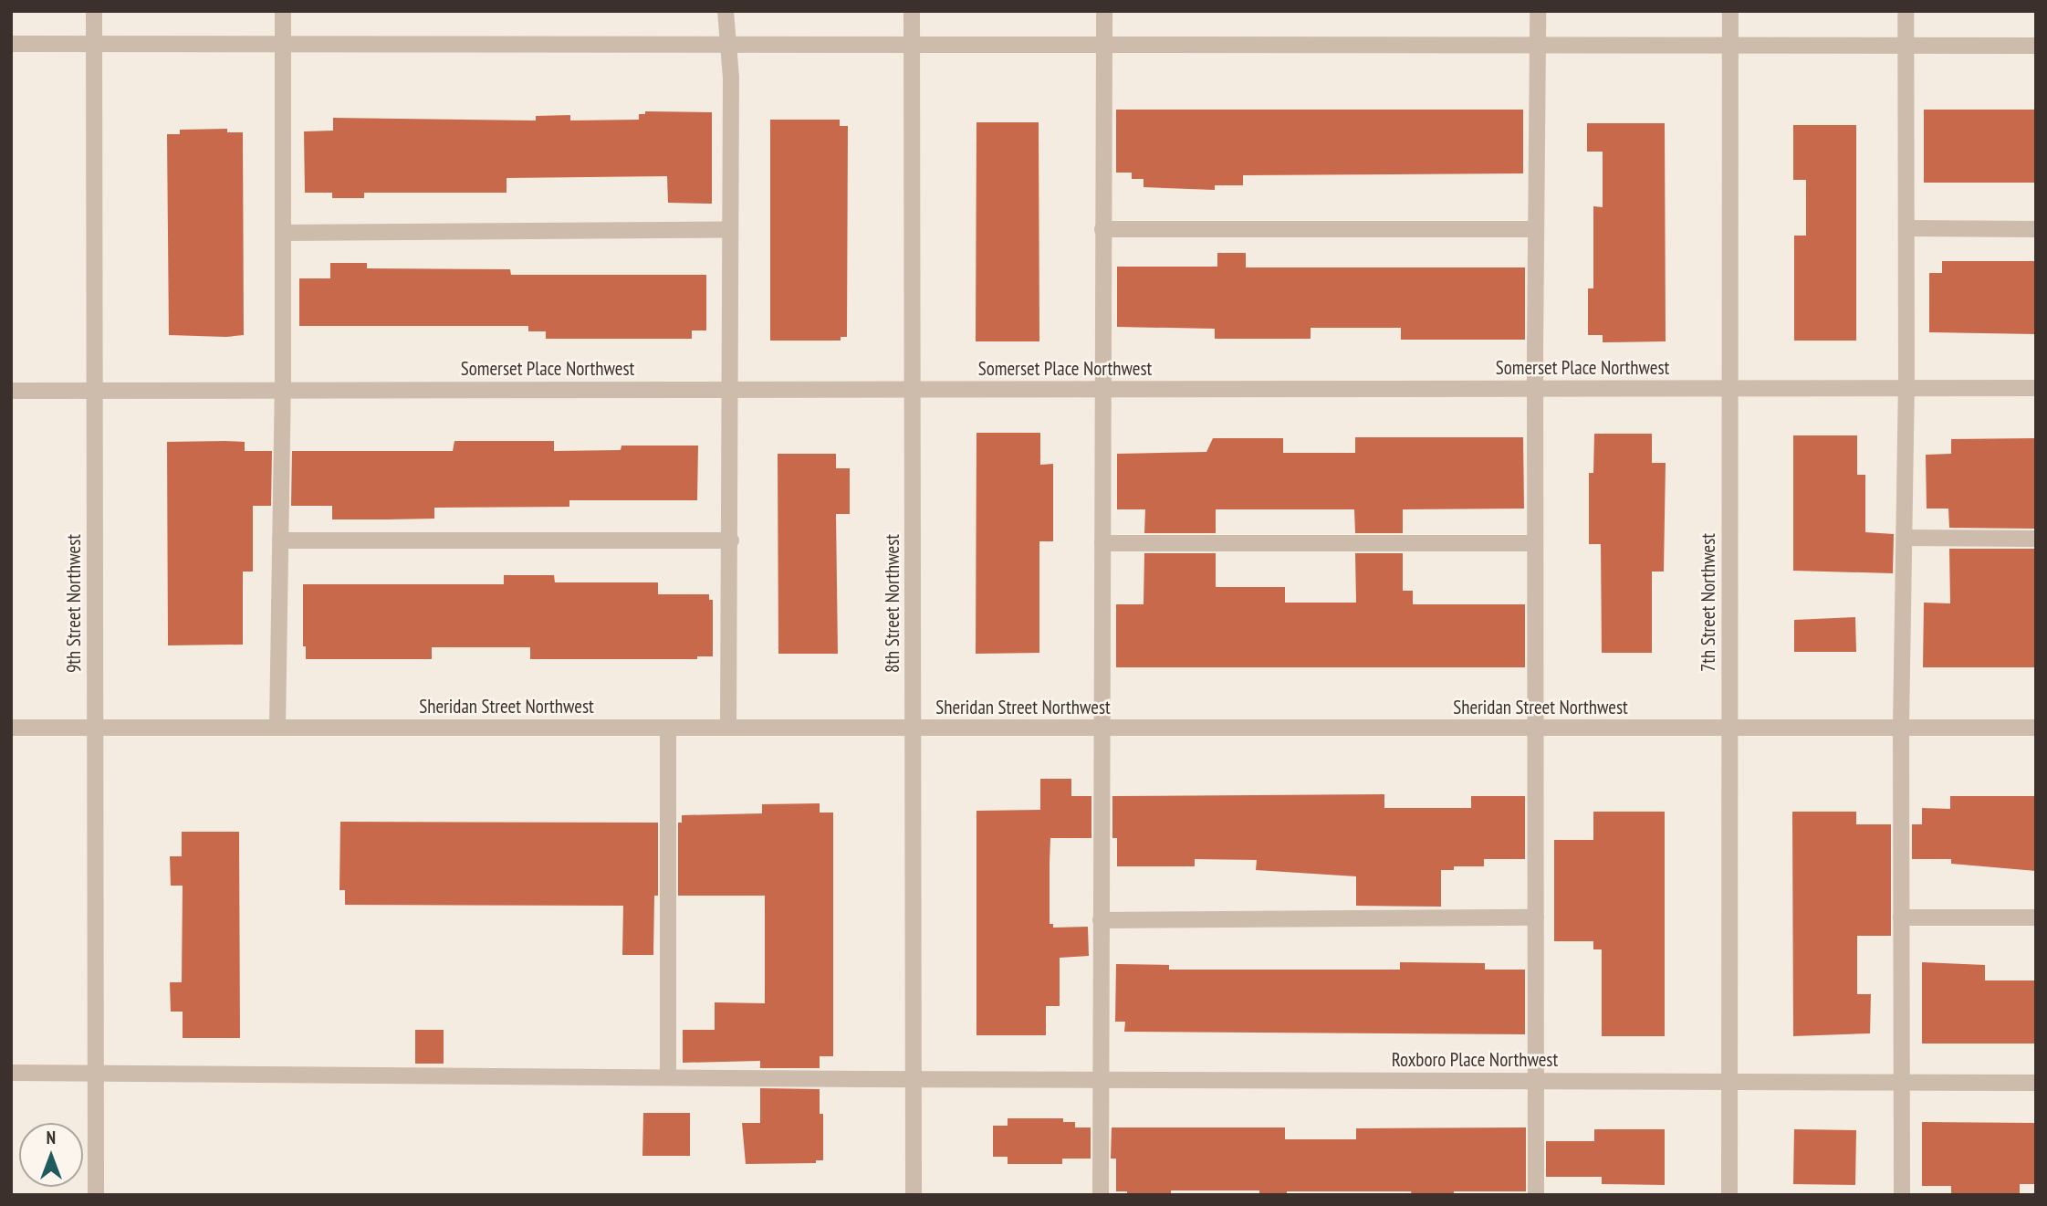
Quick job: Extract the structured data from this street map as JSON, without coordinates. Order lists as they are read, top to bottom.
{
  "streets": {
    "street": [
      "Somerset Place Northwest",
      "7th Street Northwest",
      "9th Street Northwest",
      "8th Street Northwest",
      "Sheridan Street Northwest",
      "Roxboro Place Northwest"
    ]
  },
  "crossings": [
    ["Somerset Place Northwest", "7th Street Northwest"],
    ["Somerset Place Northwest", "9th Street Northwest"],
    ["Somerset Place Northwest", "8th Street Northwest"],
    ["7th Street Northwest", "Sheridan Street Northwest"],
    ["7th Street Northwest", "Roxboro Place Northwest"],
    ["9th Street Northwest", "Sheridan Street Northwest"],
    ["9th Street Northwest", "Roxboro Place Northwest"],
    ["8th Street Northwest", "Sheridan Street Northwest"],
    ["8th Street Northwest", "Roxboro Place Northwest"]
  ],
  "north": "top"
}
